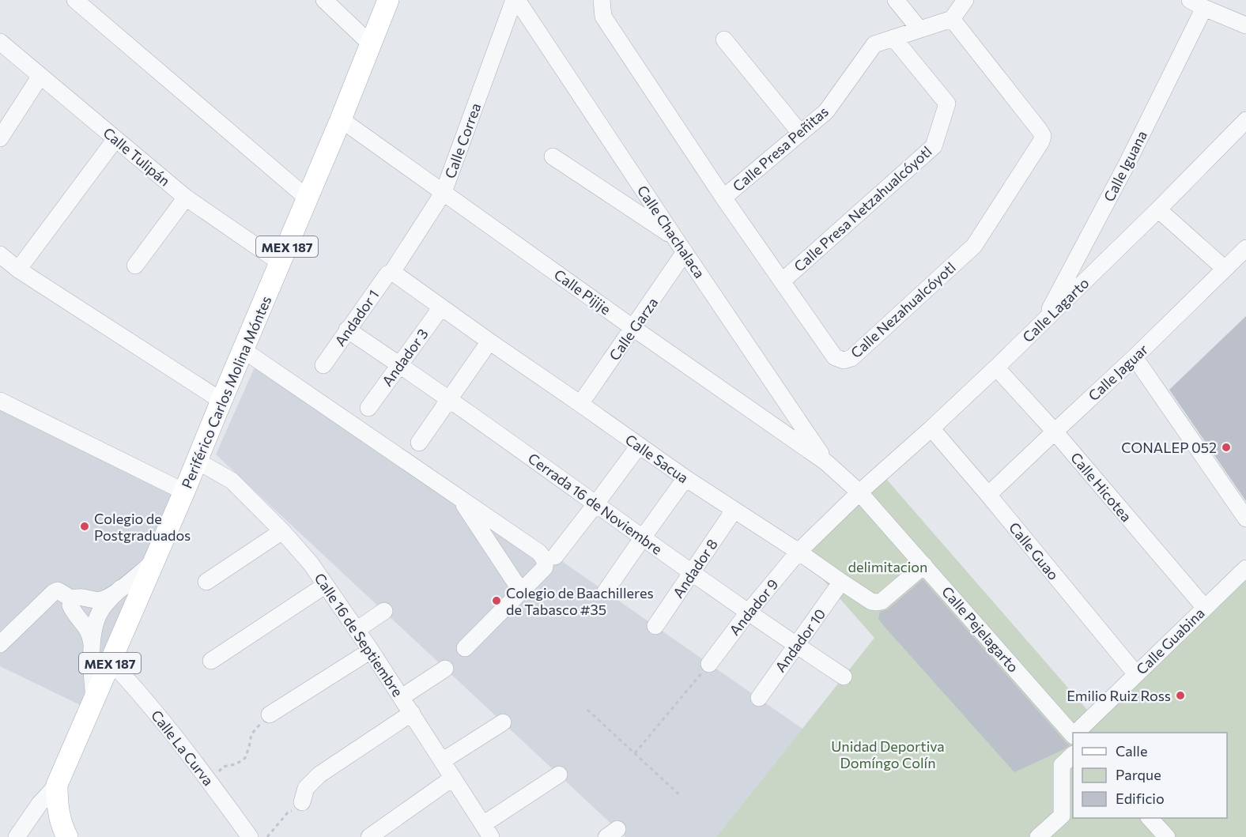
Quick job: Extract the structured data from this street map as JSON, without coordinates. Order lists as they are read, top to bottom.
{
  "streets": {
    "main road": ["MEX 187", "Periférico Carlos Molina Móntes"],
    "street": [
      "Calle Correa",
      "Calle Presa Peñitas",
      "Calle Tulipán",
      "Calle Iguana",
      "Calle Presa Netzahualcóyotl",
      "Calle Chachalaca",
      "Calle Pijije",
      "Calle Nezahualcóyotl",
      "Calle Lagarto",
      "Andador 1",
      "Calle Garza",
      "Andador 3",
      "Calle Jaguar",
      "Calle Sacua",
      "Calle Hicotea",
      "Cerrada 16 de Noviembre",
      "Calle Guao",
      "Andador 8",
      "Andador 9",
      "Calle Pejelagarto",
      "Calle 16 de Septiembre",
      "Andador 10",
      "Calle Guabina",
      "Calle La Curva"
    ]
  },
  "crossings": [
    ["Calle Correa", "Calle Chachalaca"],
    ["Calle Correa", "Calle Pijije"],
    ["Calle Correa", "Andador 1"],
    ["Calle Correa", "Calle Sacua"],
    ["Calle Presa Peñitas", "Calle Presa Netzahualcóyotl"],
    ["Calle Presa Peñitas", "Calle Nezahualcóyotl"],
    ["Calle Tulipán", "Periférico Carlos Molina Móntes"],
    ["Calle Iguana", "Calle Lagarto"],
    ["Calle Presa Netzahualcóyotl", "Calle Nezahualcóyotl"],
    ["Calle Chachalaca", "Calle Pijije"],
    ["Calle Chachalaca", "Calle Garza"],
    ["Calle Chachalaca", "Calle Pejelagarto"],
    ["Calle Pijije", "Calle Garza"],
    ["Calle Pijije", "Periférico Carlos Molina Móntes"],
    ["Calle Pijije", "Calle Pejelagarto"],
    ["Calle Lagarto", "Calle Hicotea"],
    ["Calle Lagarto", "Calle Guao"],
    ["Calle Lagarto", "Andador 9"],
    ["Calle Lagarto", "Calle Pejelagarto"],
    ["Andador 1", "Calle Sacua"],
    ["Andador 1", "Cerrada 16 de Noviembre"],
    ["Calle Garza", "Calle Sacua"],
    ["Andador 3", "Calle Sacua"],
    ["Andador 3", "Cerrada 16 de Noviembre"],
    ["Calle Jaguar", "Calle Hicotea"],
    ["Calle Jaguar", "Calle Guao"],
    ["Periférico Carlos Molina Móntes", "Calle 16 de Septiembre"],
    ["Periférico Carlos Molina Móntes", "Calle La Curva"],
    ["Calle Sacua", "Andador 8"],
    ["Calle Sacua", "Andador 9"],
    ["Calle Sacua", "Calle Pejelagarto"],
    ["Calle Sacua", "Andador 10"],
    ["Calle Hicotea", "Calle Guabina"],
    ["Cerrada 16 de Noviembre", "Andador 8"],
    ["Cerrada 16 de Noviembre", "Andador 9"],
    ["Cerrada 16 de Noviembre", "Andador 10"],
    ["Calle Guao", "Calle Guabina"],
    ["Andador 9", "Calle Pejelagarto"]
  ],
  "parks": ["delimitacion", "Unidad Deportiva Domíngo Colín"],
  "places": [
    "CONALEP 052",
    "Colegio de Postgraduados",
    "Colegio de Baachilleres de Tabasco #35",
    "Emilio Ruiz Ross"
  ],
  "legend": ["Calle", "Parque", "Edificio"]
}
